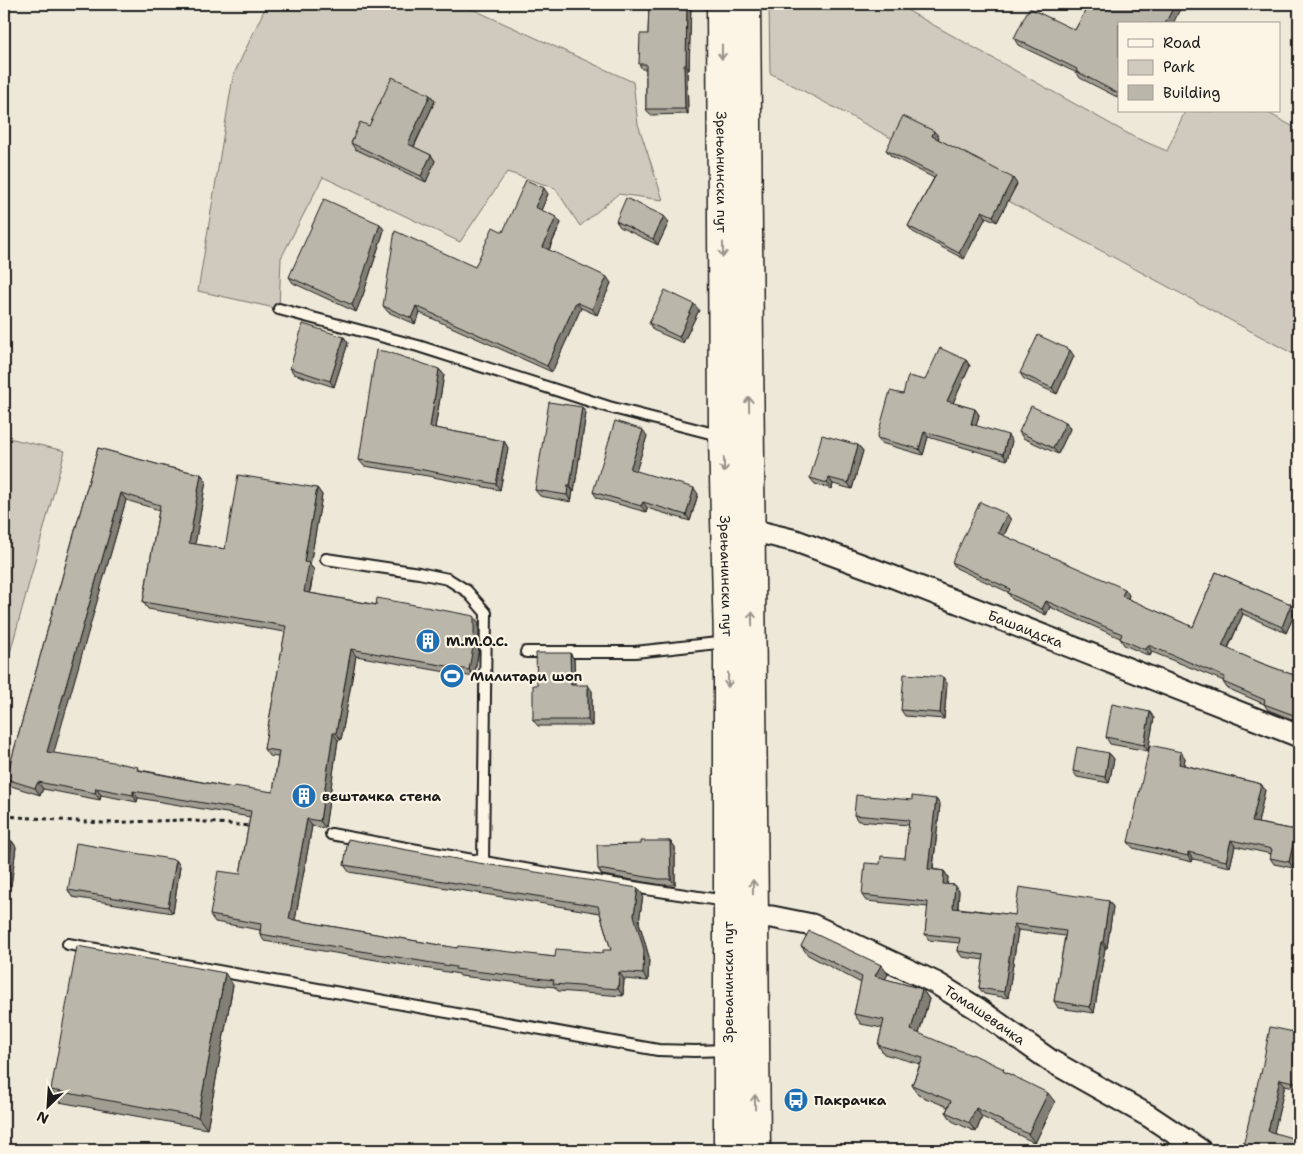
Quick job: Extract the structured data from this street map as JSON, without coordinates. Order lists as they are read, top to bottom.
{
  "streets": {
    "main road": ["Зрењанински пут"],
    "street": ["Башаидска", "Томашевачка"]
  },
  "crossings": [
    ["Зрењанински пут", "Башаидска"],
    ["Зрењанински пут", "Томашевачка"]
  ],
  "places": {
    "building": ["M.M.O.C.", "вештачка стена"],
    "sports": ["Милитари шоп"],
    "bus stop": ["Пакрачка"]
  },
  "legend": ["Road", "Park", "Building"],
  "north": "bottom left"
}
